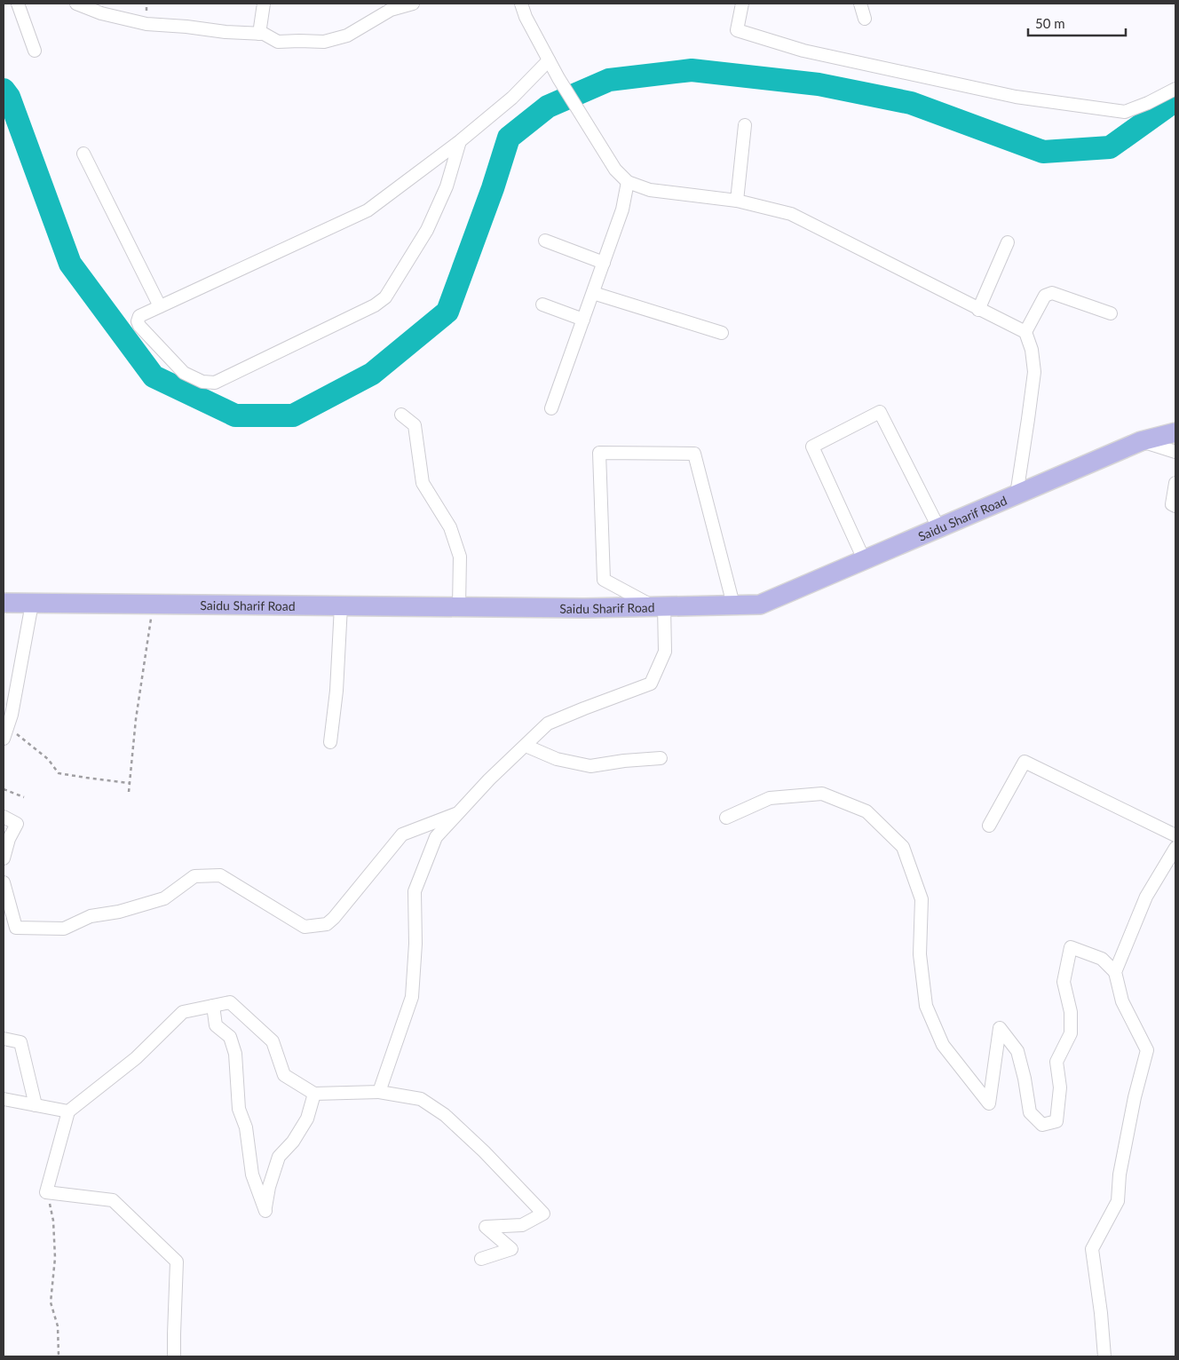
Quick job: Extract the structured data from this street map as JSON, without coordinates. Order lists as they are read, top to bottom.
{
  "streets": {
    "main road": ["Saidu Sharif Road"]
  },
  "scale_bar": "50 m"
}
